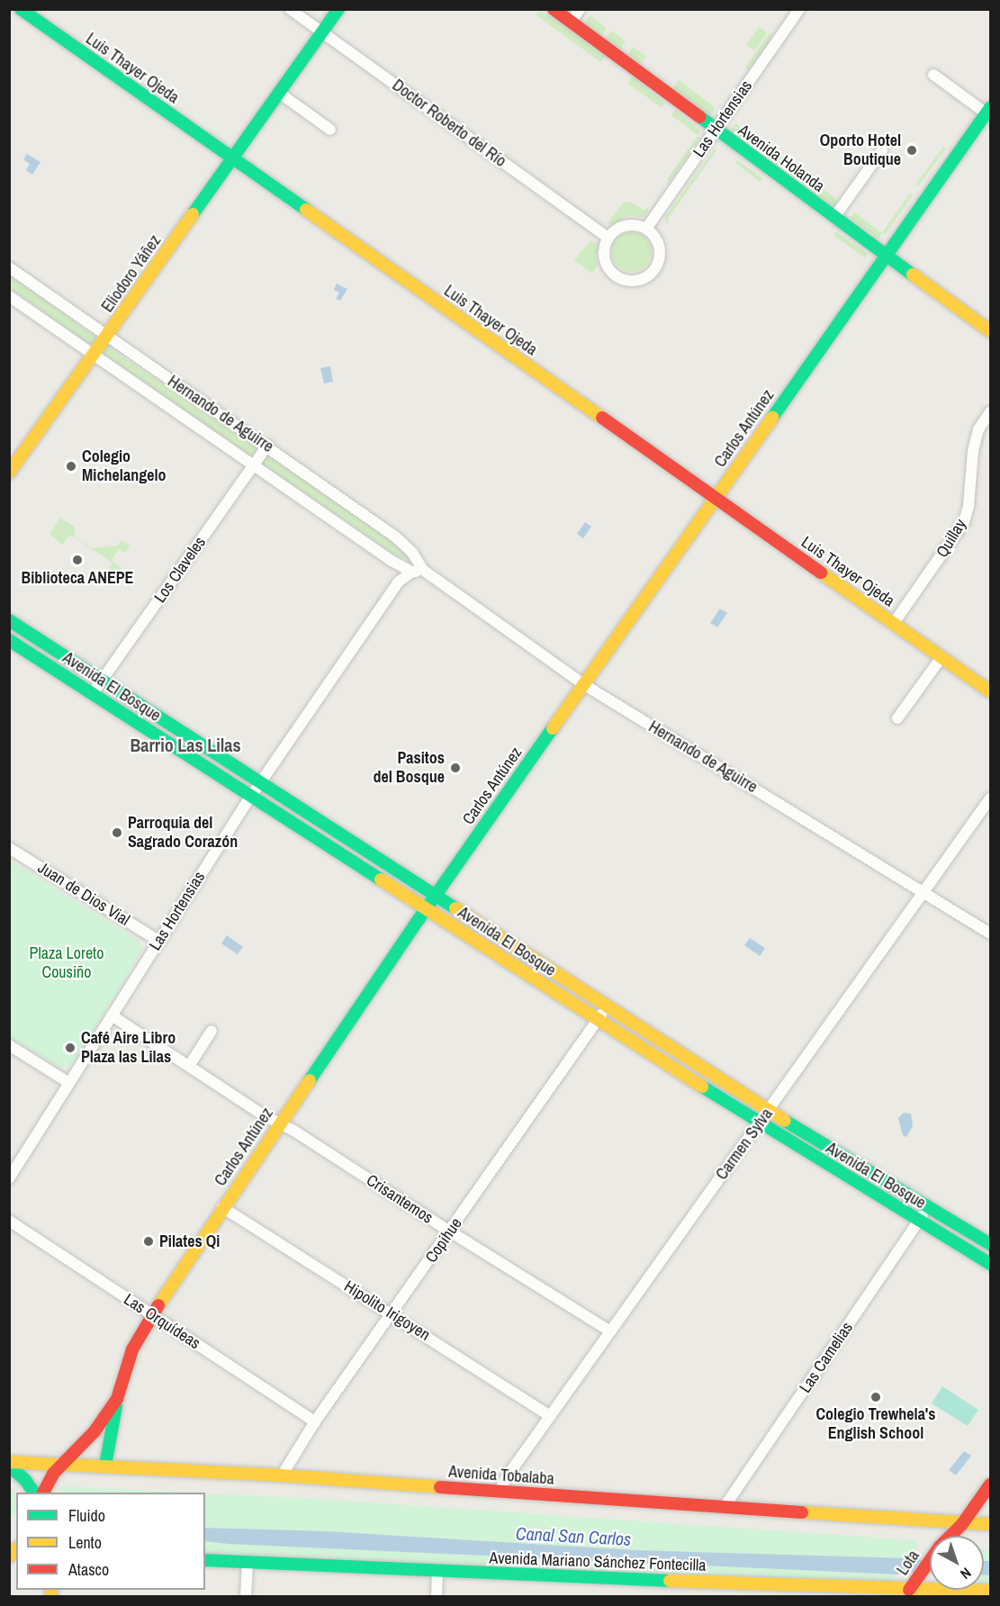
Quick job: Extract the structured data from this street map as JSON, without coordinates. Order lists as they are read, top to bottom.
{
  "streets": {
    "street": [
      "Luis Thayer Ojeda",
      "Las Hortensias",
      "Doctor Roberto del Río",
      "Avenida Holanda",
      "Eliodoro Yáñez",
      "Hernando de Aguirre",
      "Carlos Antúnez",
      "Quillay",
      "Los Claveles",
      "Avenida El Bosque",
      "Juan de Dios Vial",
      "Carmen Sylva",
      "Crisantemos",
      "Copihue",
      "Hipolito Irigoyen",
      "Las Orquídeas",
      "Las Camelias",
      "Avenida Tobalaba",
      "Avenida Mariano Sánchez Fontecilla",
      "Lota"
    ]
  },
  "crossings": [
    ["Luis Thayer Ojeda", "Eliodoro Yáñez"],
    ["Luis Thayer Ojeda", "Carlos Antúnez"],
    ["Luis Thayer Ojeda", "Quillay"],
    ["Las Hortensias", "Doctor Roberto del Río"],
    ["Las Hortensias", "Avenida Holanda"],
    ["Las Hortensias", "Hernando de Aguirre"],
    ["Las Hortensias", "Avenida El Bosque"],
    ["Las Hortensias", "Juan de Dios Vial"],
    ["Las Hortensias", "Crisantemos"],
    ["Doctor Roberto del Río", "Eliodoro Yáñez"],
    ["Avenida Holanda", "Carlos Antúnez"],
    ["Eliodoro Yáñez", "Hernando de Aguirre"],
    ["Hernando de Aguirre", "Carlos Antúnez"],
    ["Hernando de Aguirre", "Los Claveles"],
    ["Hernando de Aguirre", "Carmen Sylva"],
    ["Carlos Antúnez", "Avenida El Bosque"],
    ["Carlos Antúnez", "Crisantemos"],
    ["Carlos Antúnez", "Hipolito Irigoyen"],
    ["Carlos Antúnez", "Las Orquídeas"],
    ["Carlos Antúnez", "Avenida Tobalaba"],
    ["Los Claveles", "Avenida El Bosque"],
    ["Avenida El Bosque", "Carmen Sylva"],
    ["Avenida El Bosque", "Copihue"],
    ["Avenida El Bosque", "Las Camelias"],
    ["Carmen Sylva", "Crisantemos"],
    ["Carmen Sylva", "Hipolito Irigoyen"],
    ["Carmen Sylva", "Avenida Tobalaba"],
    ["Crisantemos", "Copihue"],
    ["Copihue", "Hipolito Irigoyen"],
    ["Copihue", "Las Orquídeas"],
    ["Copihue", "Avenida Tobalaba"],
    ["Las Camelias", "Avenida Tobalaba"],
    ["Avenida Tobalaba", "Lota"],
    ["Avenida Mariano Sánchez Fontecilla", "Lota"]
  ],
  "districts": ["Barrio Las Lilas"],
  "water": ["Canal San Carlos"],
  "parks": ["Plaza Loreto Cousiño"],
  "places": [
    "Oporto Hotel Boutique",
    "Colegio Michelangelo",
    "Biblioteca ANEPE",
    "Pasitos del Bosque",
    "Parroquia del Sagrado Corazón",
    "Café Aire Libro Plaza las Lilas",
    "Pilates Qi",
    "Colegio Trewhela's English School"
  ],
  "legend": ["Fluido", "Lento", "Atasco"],
  "north": "bottom right"
}
